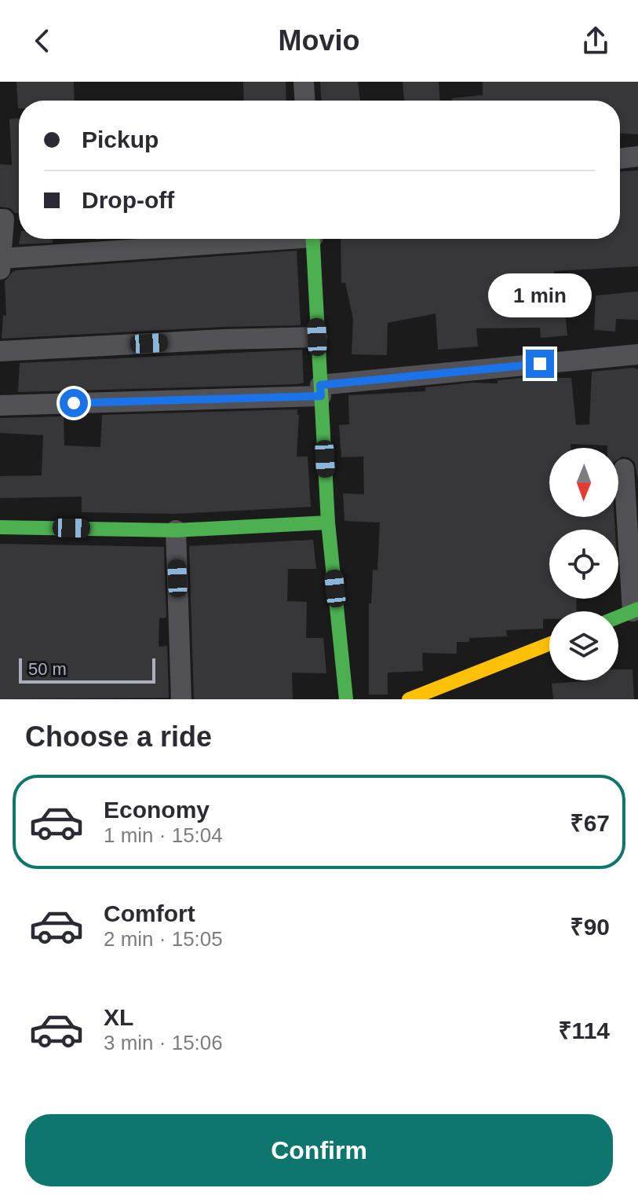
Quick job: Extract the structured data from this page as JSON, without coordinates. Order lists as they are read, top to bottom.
{
  "scale_bar": "50 m",
  "north": "bottom",
  "page": {
    "header": "Movio",
    "banner": ["Pickup", "Drop-off"],
    "bubble": "1 min",
    "scale": "50 m",
    "heading": "Choose a ride",
    "list": [
      {
        "name": "Economy",
        "note": "1 min · 15:04",
        "value": "₹67"
      },
      {
        "name": "Comfort",
        "note": "2 min · 15:05",
        "value": "₹90"
      },
      {
        "name": "XL",
        "note": "3 min · 15:06",
        "value": "₹114"
      }
    ],
    "buttons": "Confirm"
  }
}
